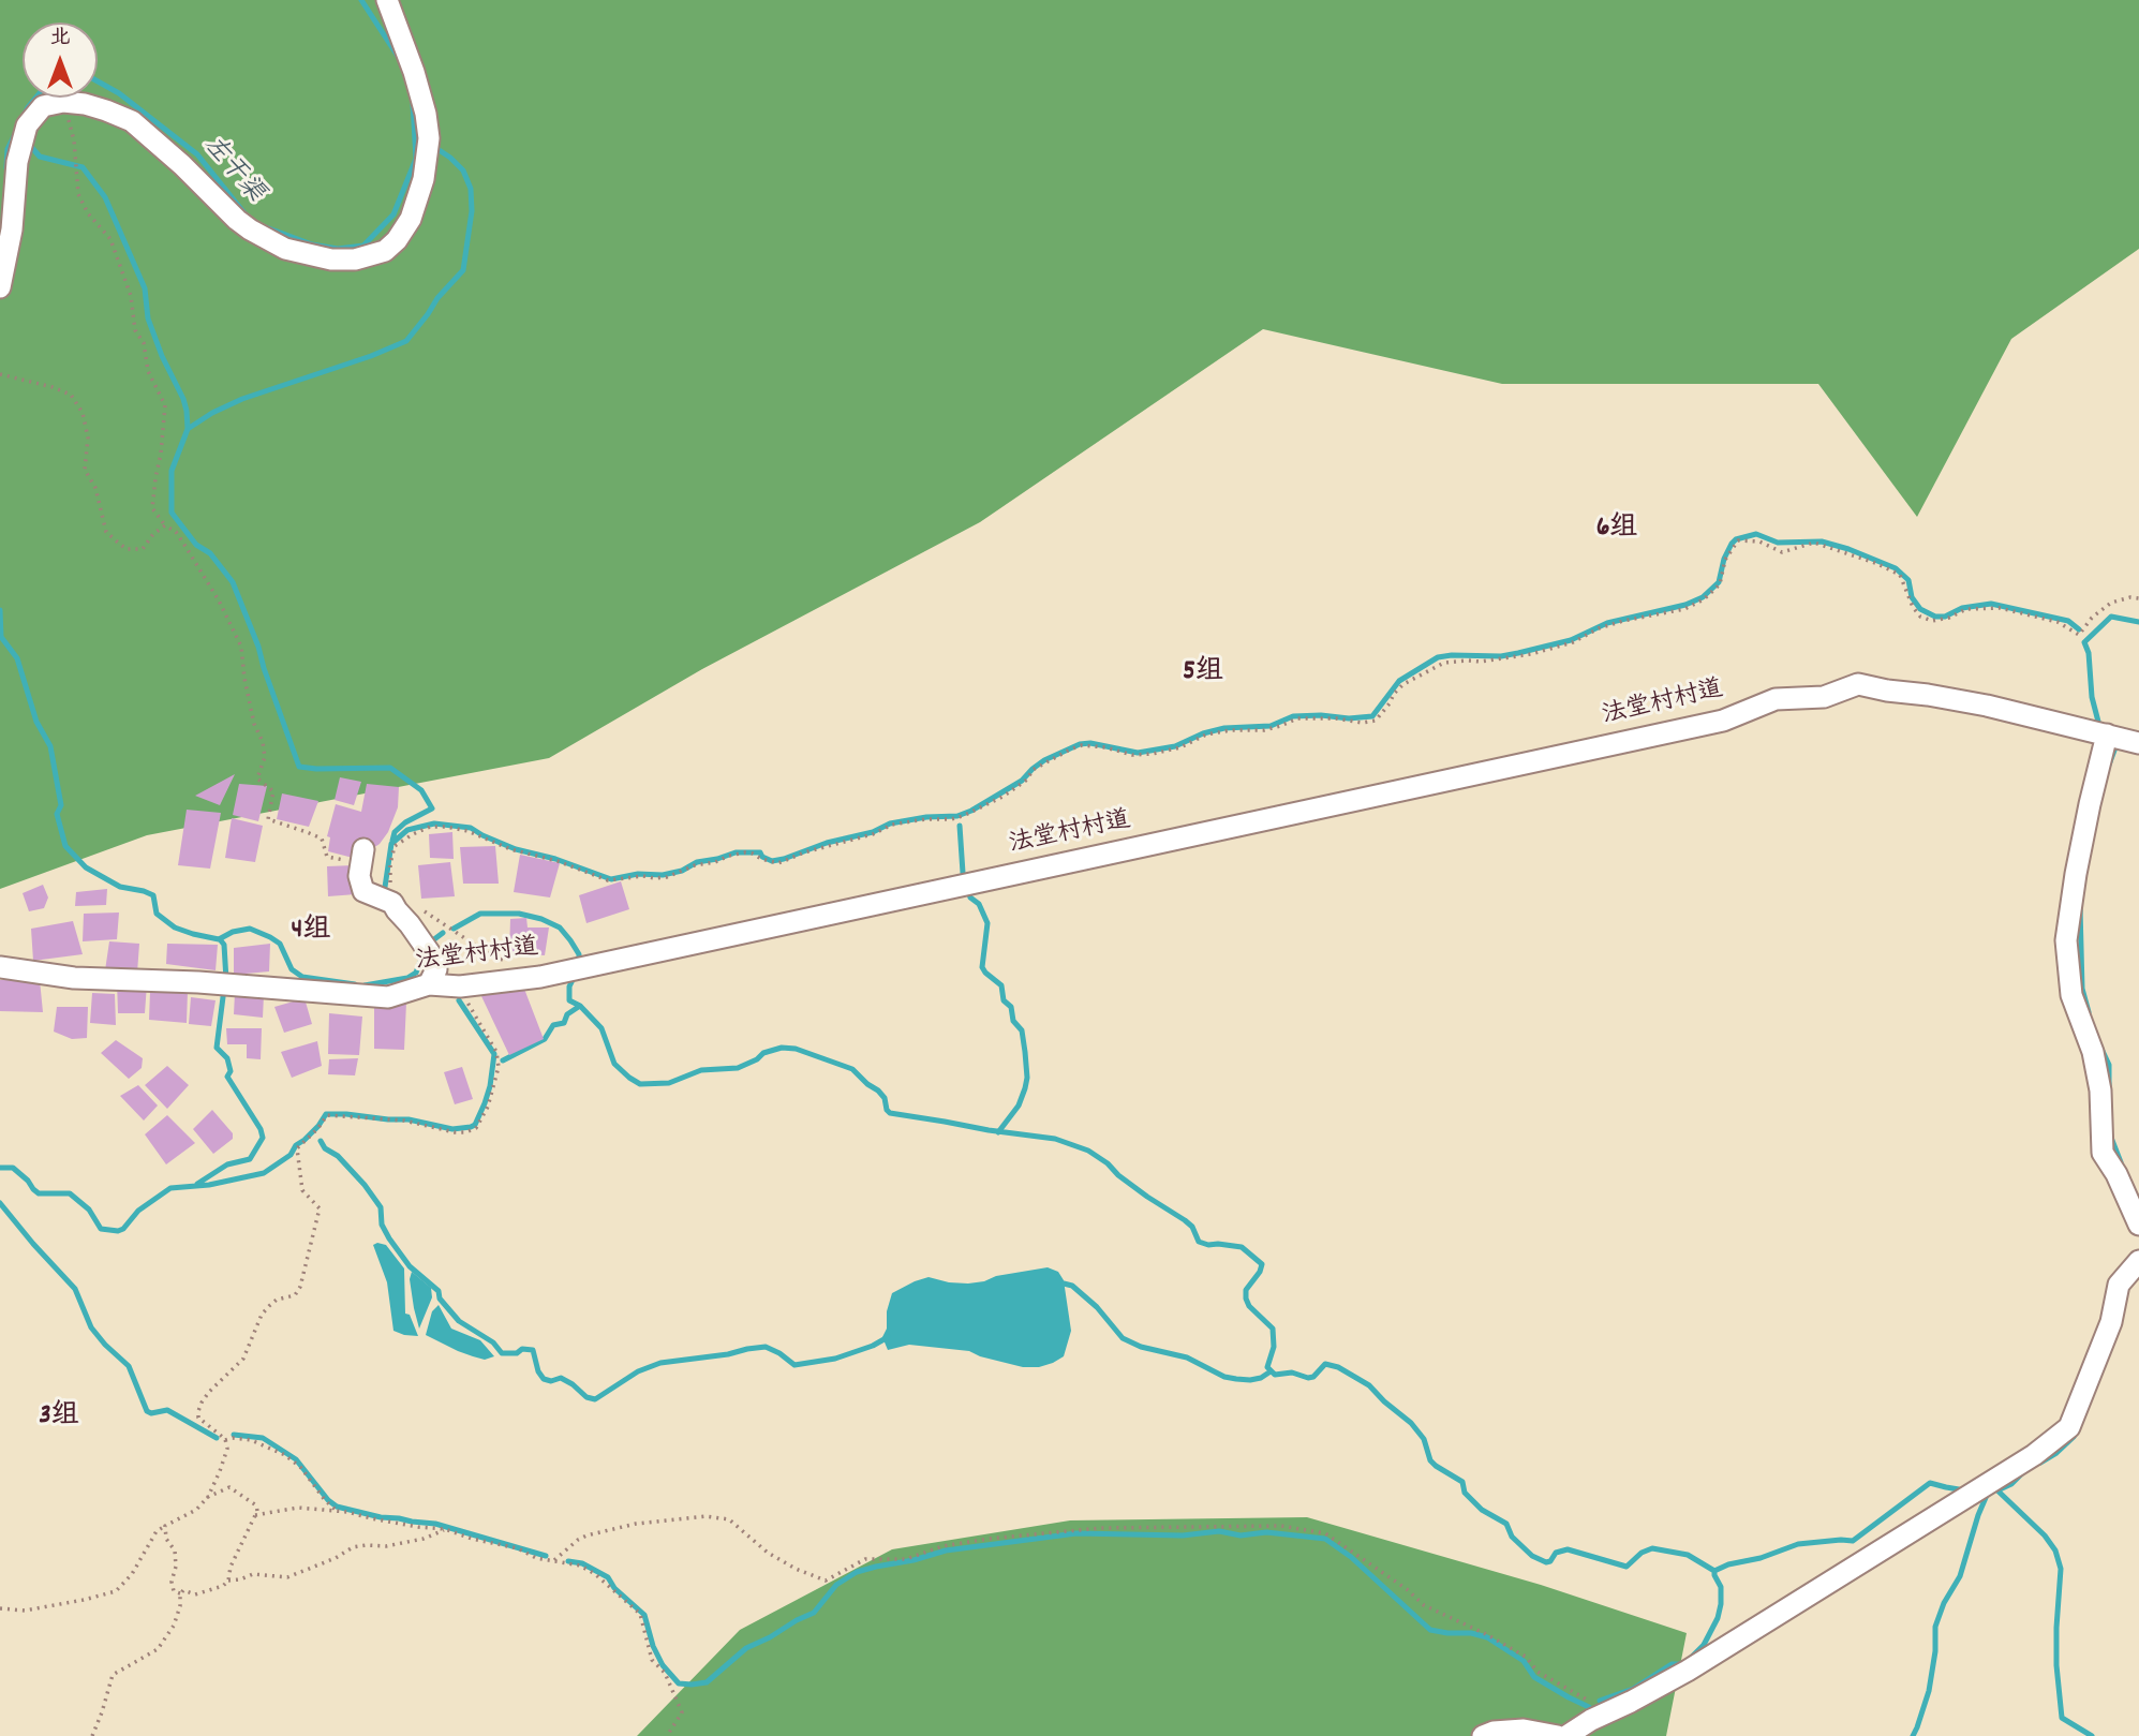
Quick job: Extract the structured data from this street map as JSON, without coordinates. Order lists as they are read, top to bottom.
{
  "streets": {
    "street": ["法堂村村道"]
  },
  "districts": [
    "6组",
    "5组",
    "4组",
    "3组"
  ],
  "water": ["左干渠"],
  "north": "top"
}
